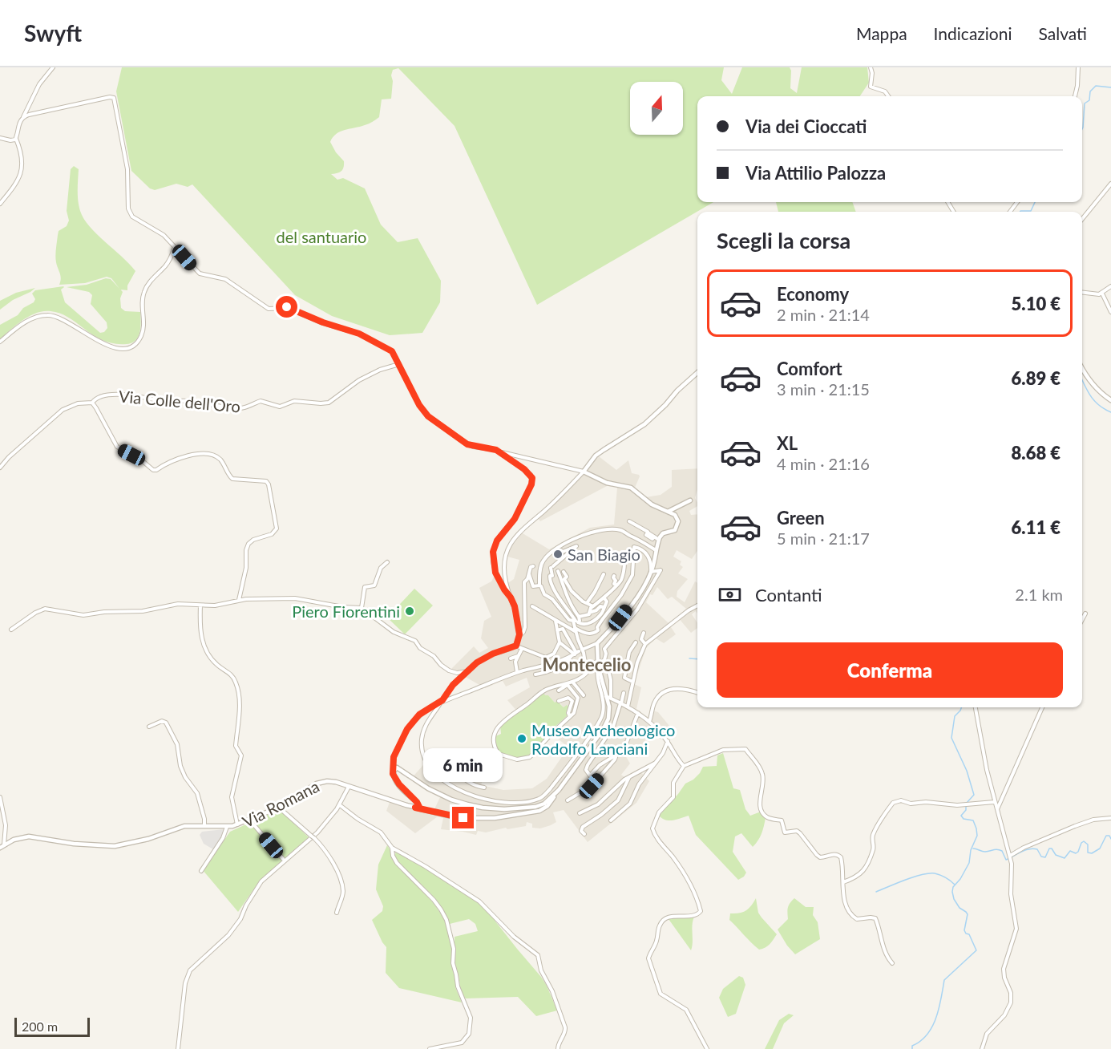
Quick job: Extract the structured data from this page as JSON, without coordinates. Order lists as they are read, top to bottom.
{
  "streets": {
    "street": ["Via Colle dell'Oro", "Via Romana"]
  },
  "districts": ["Montecelio"],
  "parks": ["del santuario"],
  "places": ["San Biagio", "Piero Fiorentini", "Museo Archeologico Rodolfo Lanciani"],
  "scale_bar": "200 m",
  "north": "top",
  "page": {
    "header": "Swyft",
    "nav": ["Mappa", "Indicazioni", "Salvati"],
    "banner": ["Via dei Cioccati", "Via Attilio Palozza"],
    "heading": "Scegli la corsa",
    "list": [
      {
        "name": "Economy",
        "note": "2 min · 21:14",
        "value": "5.10 €"
      },
      {
        "name": "Comfort",
        "note": "3 min · 21:15",
        "value": "6.89 €"
      },
      {
        "name": "XL",
        "note": "4 min · 21:16",
        "value": "8.68 €"
      },
      {
        "name": "Green",
        "note": "5 min · 21:17",
        "value": "6.11 €"
      }
    ],
    "pay": ["Contanti", "2.1 km"],
    "buttons": "Conferma",
    "bubble": "6 min",
    "scale": "200 m"
  }
}
